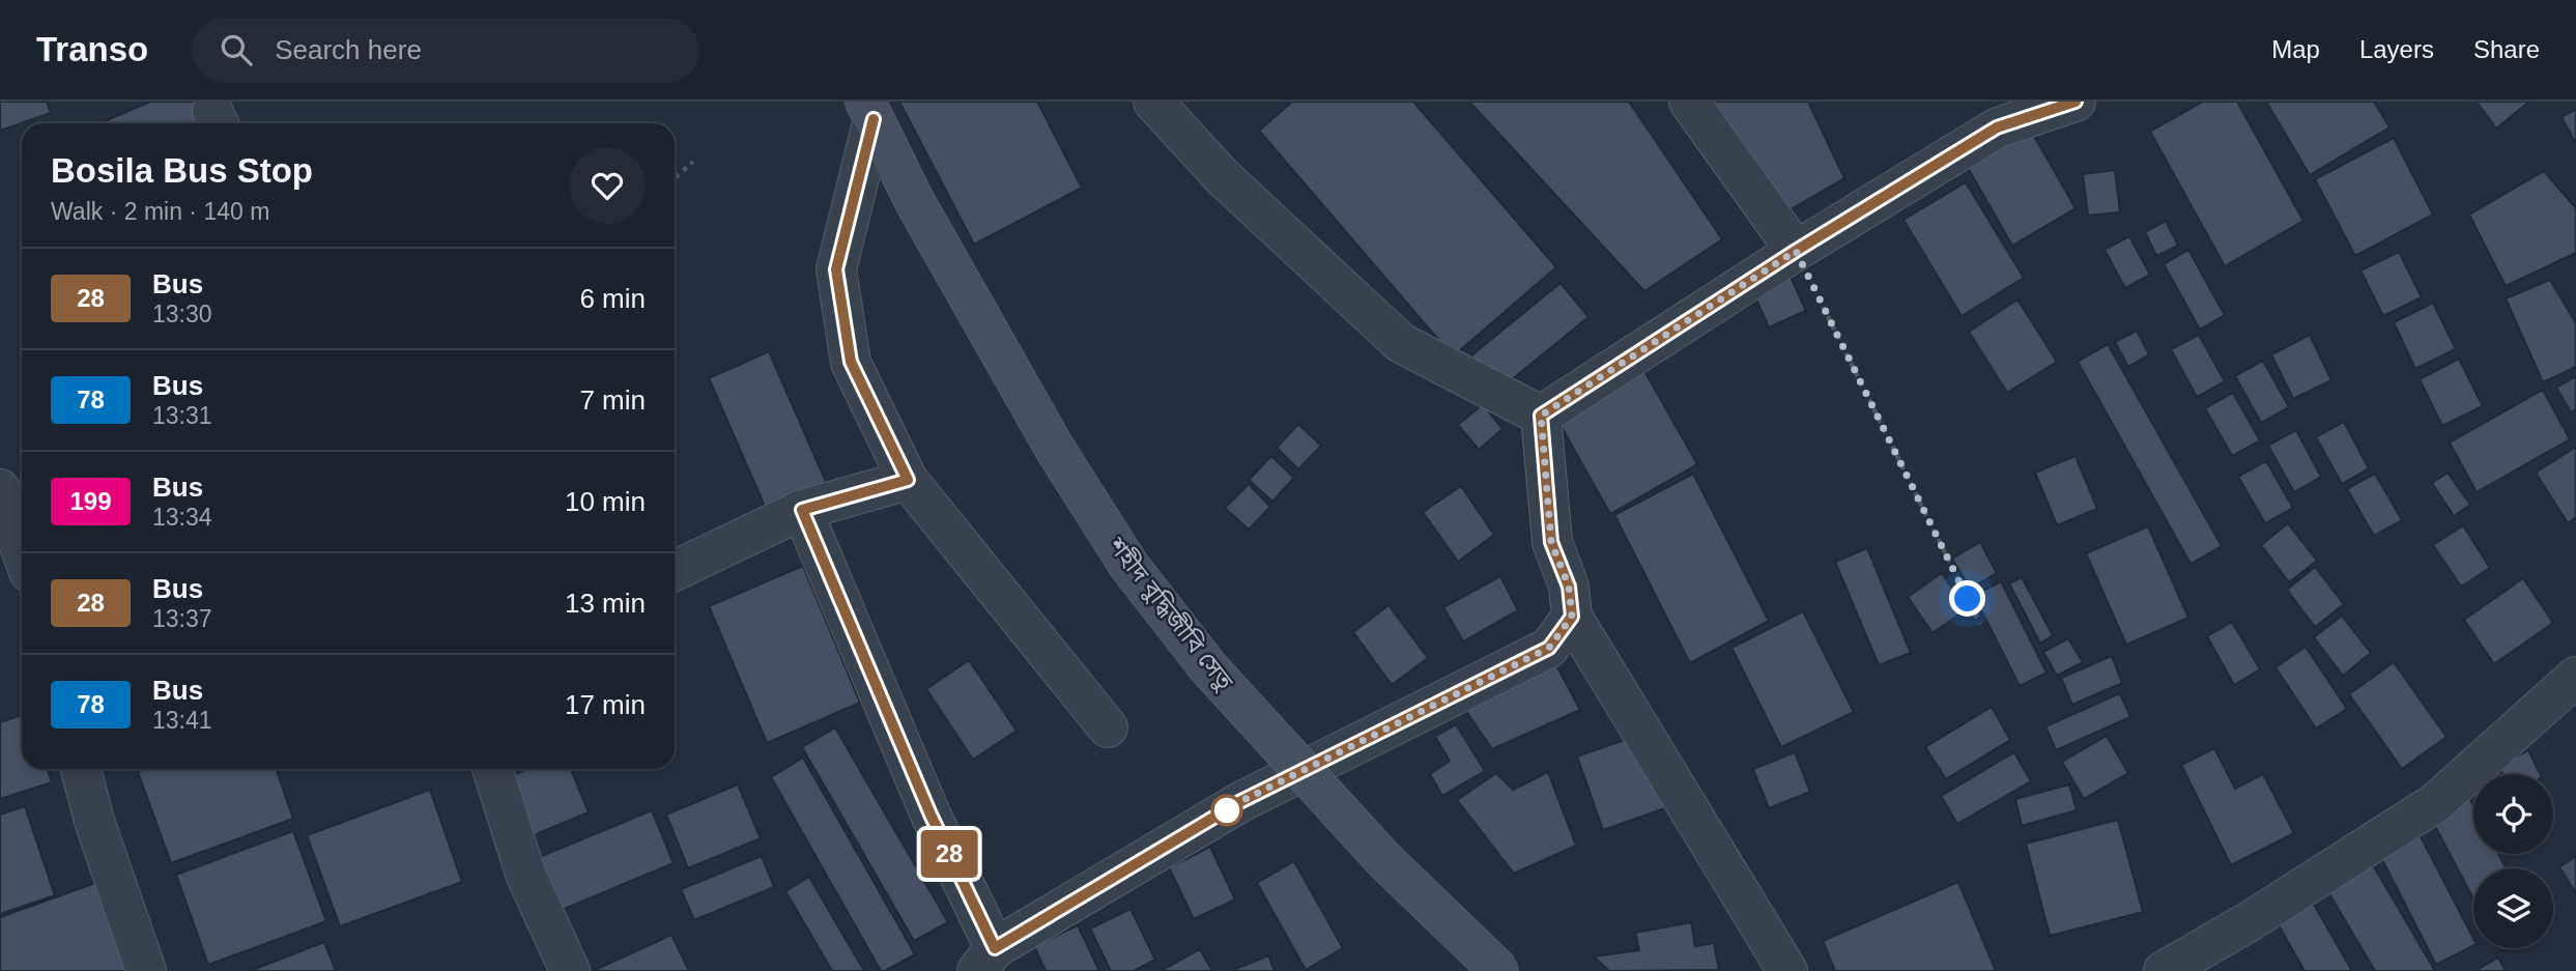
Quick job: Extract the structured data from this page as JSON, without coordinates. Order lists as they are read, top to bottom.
{
  "streets": {
    "main road": ["শহীদ বুদ্ধিজীবি সেতু"]
  },
  "lines": ["bus line 28"],
  "page": {
    "header": "Transo",
    "search": "Search here",
    "nav": ["Map", "Layers", "Share"],
    "on_map": "28",
    "heading": ["Bosila Bus Stop", "Walk · 2 min · 140 m"],
    "list": [
      {
        "mark": "28",
        "name": "Bus",
        "note": "13:30",
        "value": "6 min"
      },
      {
        "mark": "78",
        "name": "Bus",
        "note": "13:31",
        "value": "7 min"
      },
      {
        "mark": "199",
        "name": "Bus",
        "note": "13:34",
        "value": "10 min"
      },
      {
        "mark": "28",
        "name": "Bus",
        "note": "13:37",
        "value": "13 min"
      },
      {
        "mark": "78",
        "name": "Bus",
        "note": "13:41",
        "value": "17 min"
      }
    ]
  }
}
